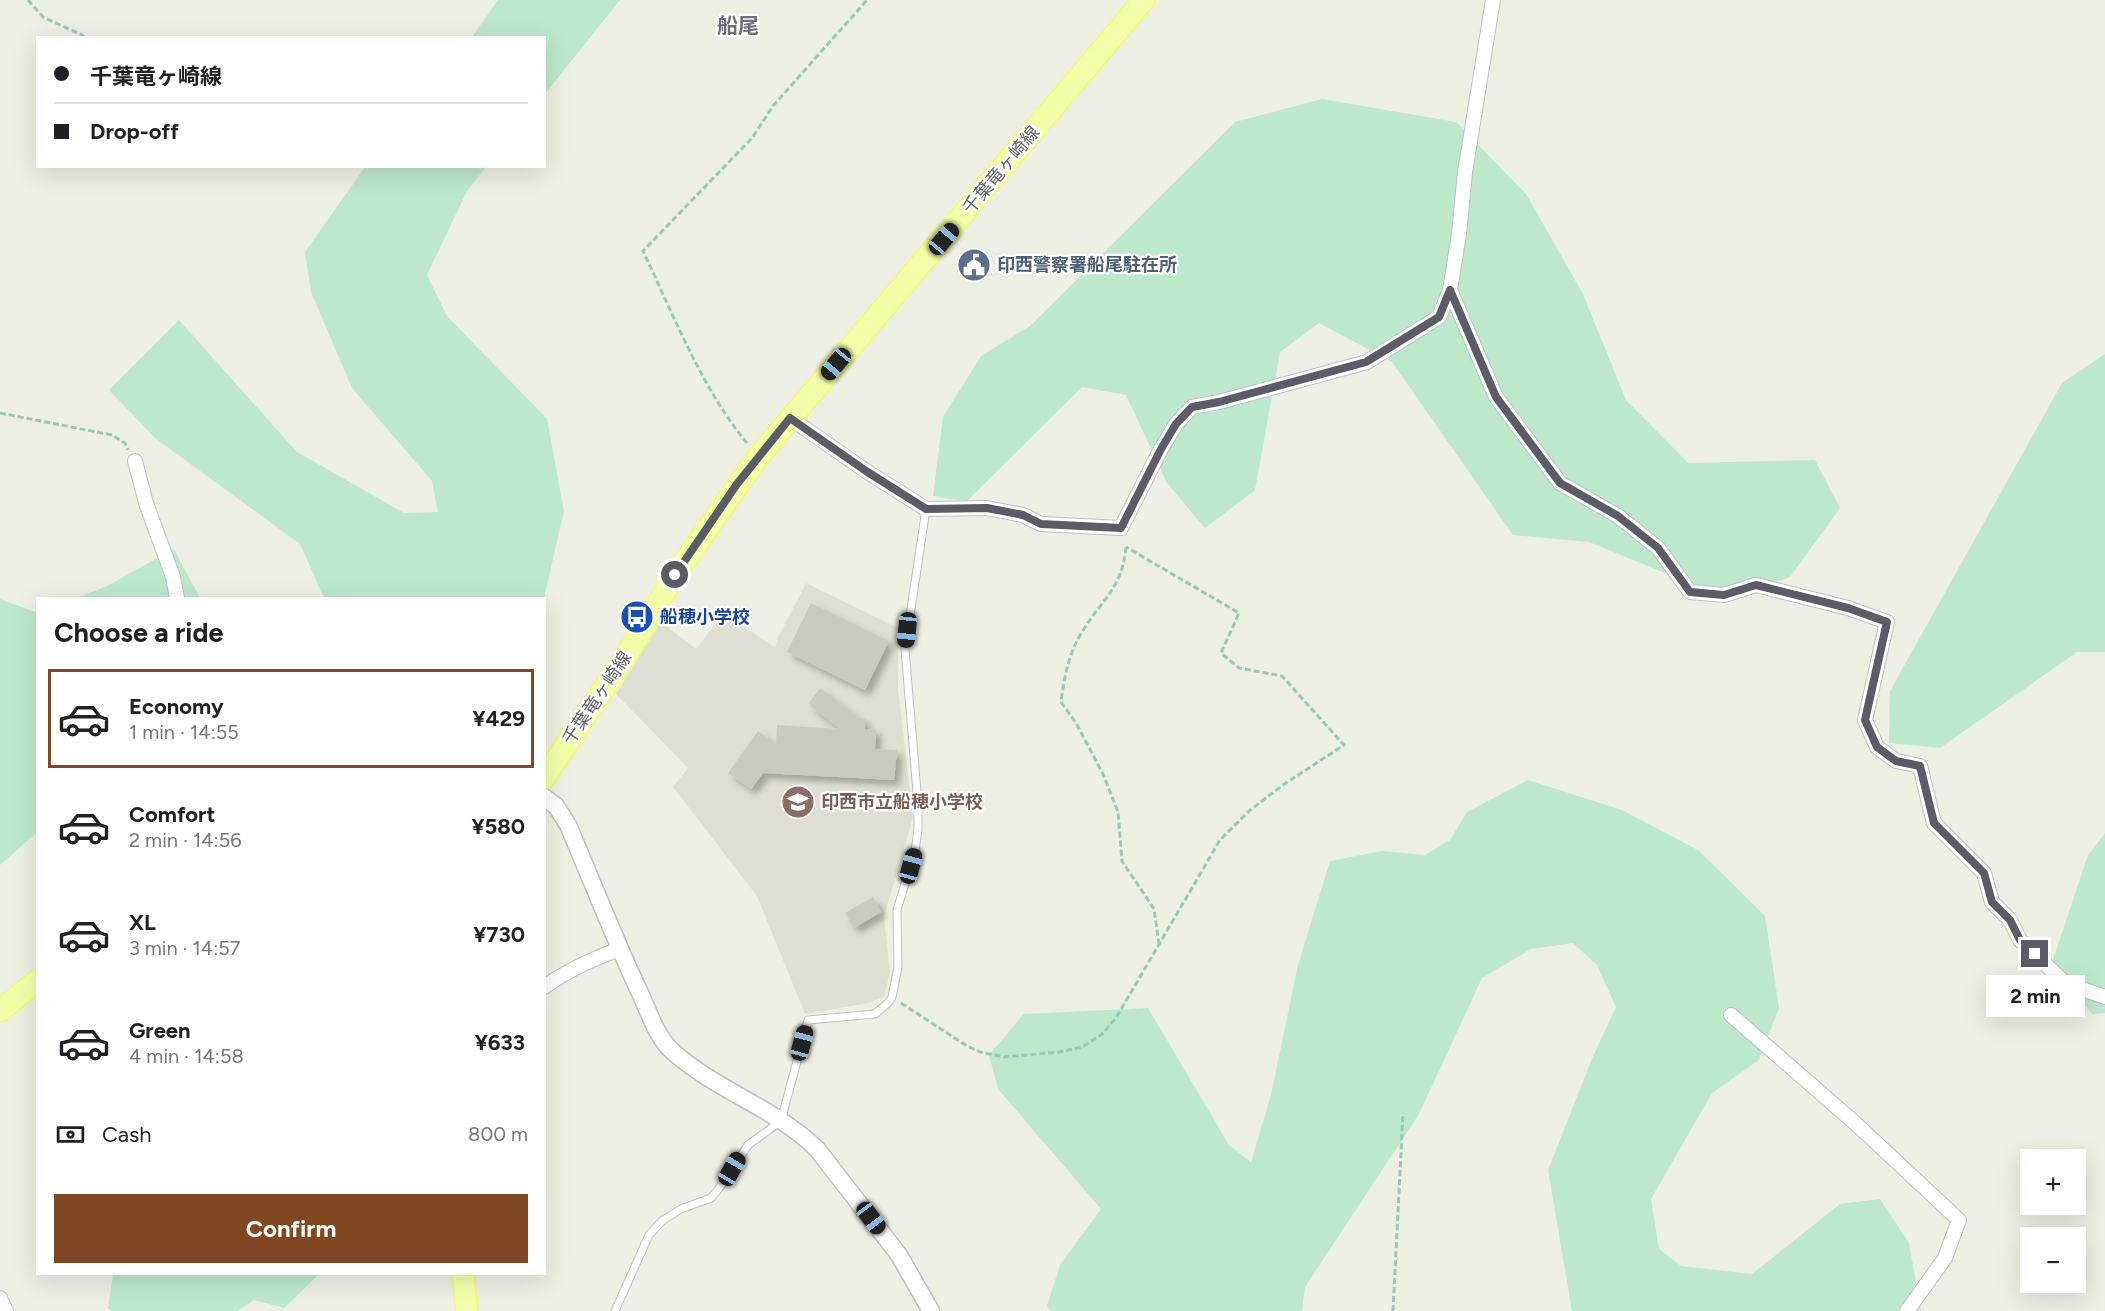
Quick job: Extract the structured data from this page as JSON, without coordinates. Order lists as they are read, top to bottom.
{
  "streets": {
    "main road": ["千葉竜ヶ崎線"]
  },
  "districts": ["船尾"],
  "places": {
    "public building": ["印西警察署船尾駐在所"],
    "bus stop": ["船穂小学校"],
    "school or university": ["印西市立船穂小学校"]
  },
  "page": {
    "banner": ["千葉竜ヶ崎線", "Drop-off"],
    "heading": "Choose a ride",
    "list": [
      {
        "name": "Economy",
        "note": "1 min · 14:55",
        "value": "¥429"
      },
      {
        "name": "Comfort",
        "note": "2 min · 14:56",
        "value": "¥580"
      },
      {
        "name": "XL",
        "note": "3 min · 14:57",
        "value": "¥730"
      },
      {
        "name": "Green",
        "note": "4 min · 14:58",
        "value": "¥633"
      }
    ],
    "bubble": "2 min",
    "pay": ["Cash", "800 m"],
    "map_buttons": ["+", "−"],
    "buttons": "Confirm"
  }
}
